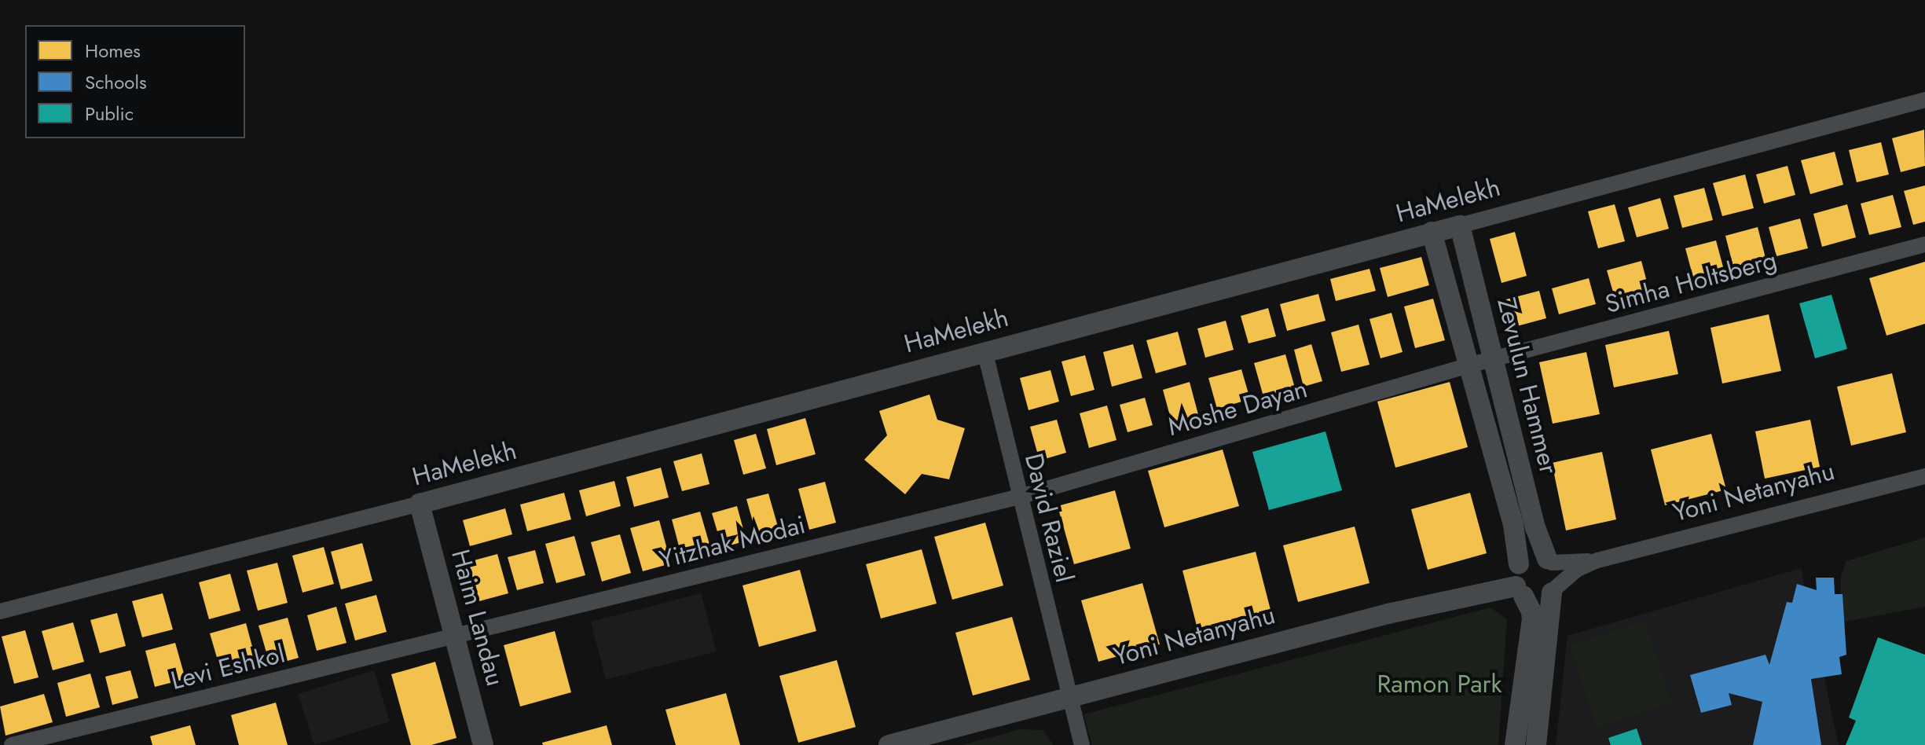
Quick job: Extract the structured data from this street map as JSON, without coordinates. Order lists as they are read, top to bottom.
{
  "streets": {
    "street": [
      "HaMelekh",
      "Simha Holtsberg",
      "Zevulun Hammer",
      "Moshe Dayan",
      "Yoni Netanyahu",
      "David Raziel",
      "Yitzhak Modai",
      "Haim Landau",
      "Levi Eshkol"
    ]
  },
  "crossings": [
    ["HaMelekh", "Zevulun Hammer"],
    ["HaMelekh", "David Raziel"],
    ["HaMelekh", "Haim Landau"],
    ["Simha Holtsberg", "Zevulun Hammer"],
    ["Simha Holtsberg", "Moshe Dayan"],
    ["Zevulun Hammer", "Moshe Dayan"],
    ["Zevulun Hammer", "Yoni Netanyahu"],
    ["Moshe Dayan", "David Raziel"],
    ["Moshe Dayan", "Yitzhak Modai"],
    ["Yoni Netanyahu", "David Raziel"],
    ["David Raziel", "Yitzhak Modai"],
    ["Yitzhak Modai", "Haim Landau"],
    ["Yitzhak Modai", "Levi Eshkol"],
    ["Haim Landau", "Levi Eshkol"]
  ],
  "parks": ["Ramon Park"],
  "legend": ["Homes", "Schools", "Public"]
}
